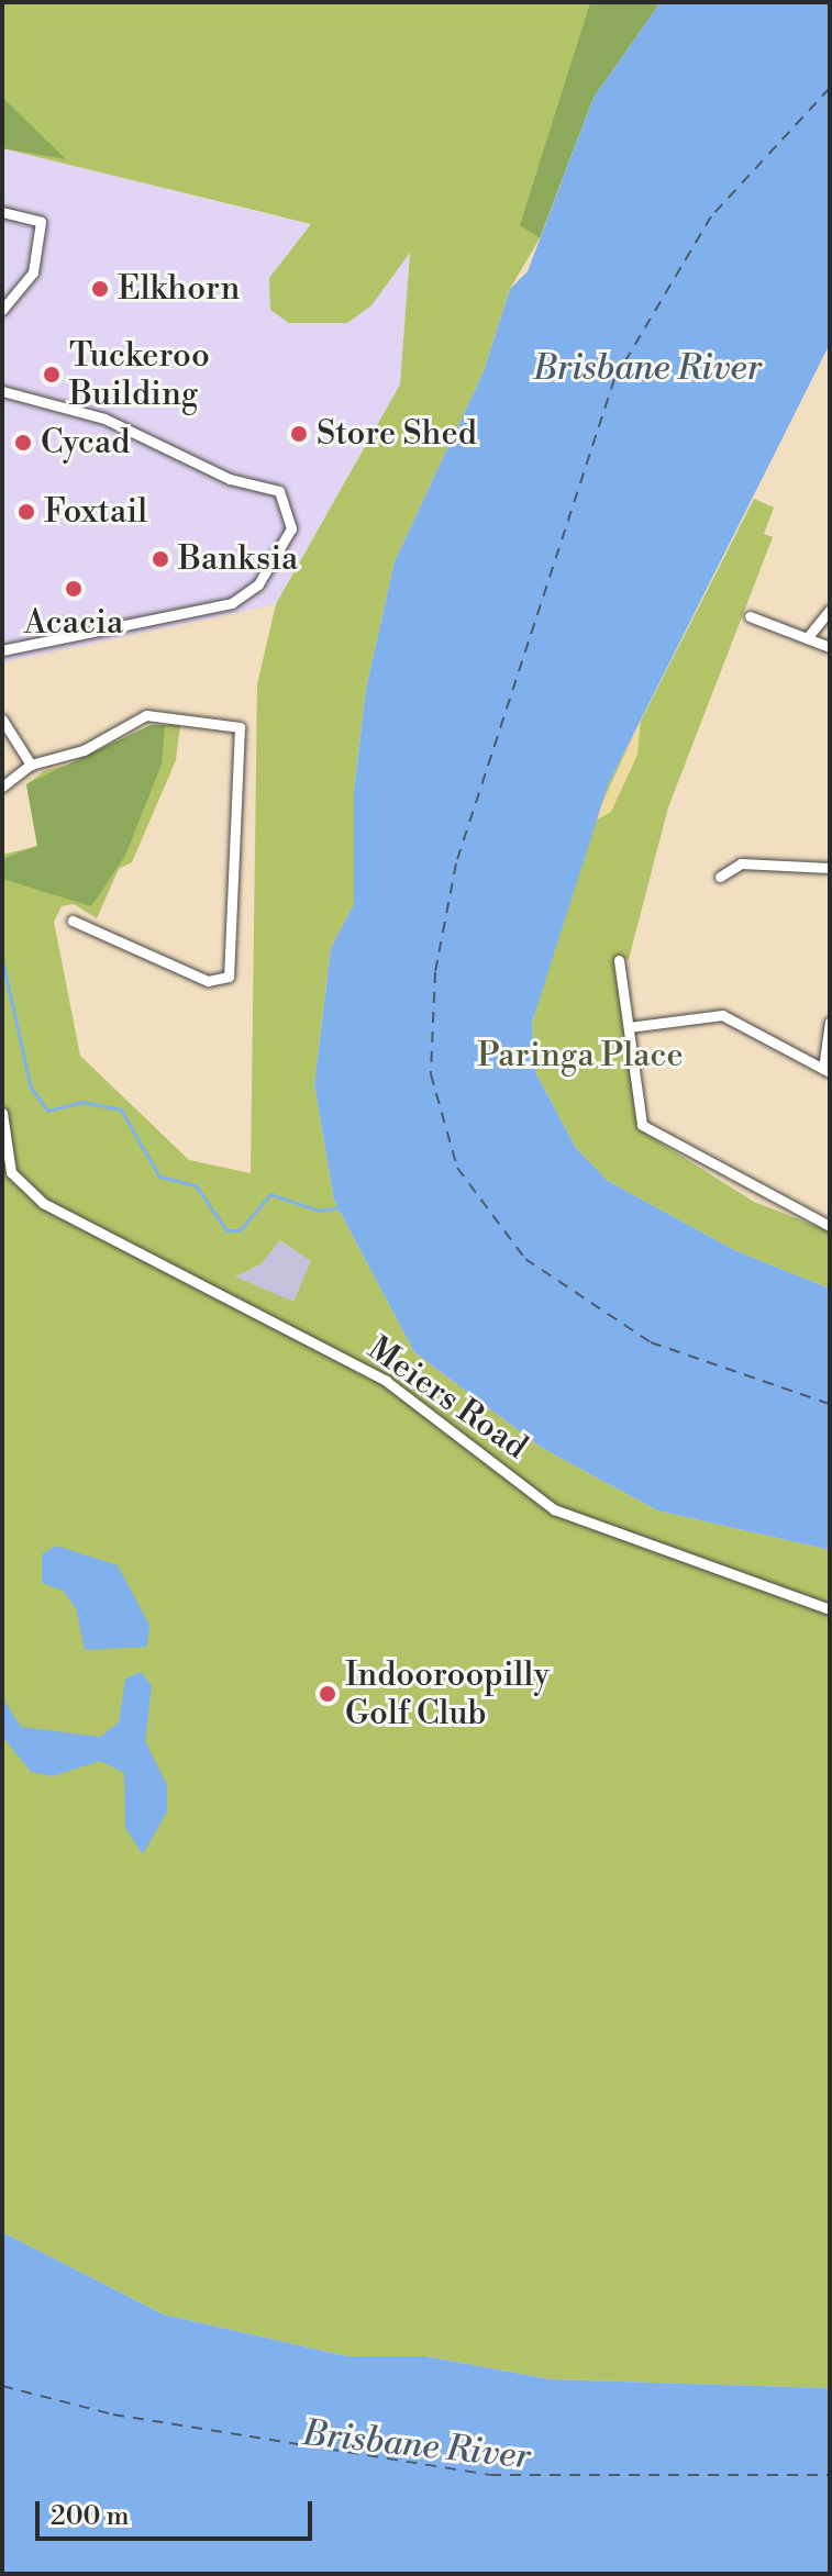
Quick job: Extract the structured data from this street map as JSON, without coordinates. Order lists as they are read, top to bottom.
{
  "streets": {
    "street": ["Meiers Road"]
  },
  "water": ["Brisbane River"],
  "parks": ["Paringa Place"],
  "places": [
    "Elkhorn",
    "Tuckeroo Building",
    "Store Shed",
    "Cycad",
    "Foxtail",
    "Banksia",
    "Acacia",
    "Indooroopilly Golf Club"
  ],
  "scale_bar": "200 m"
}
